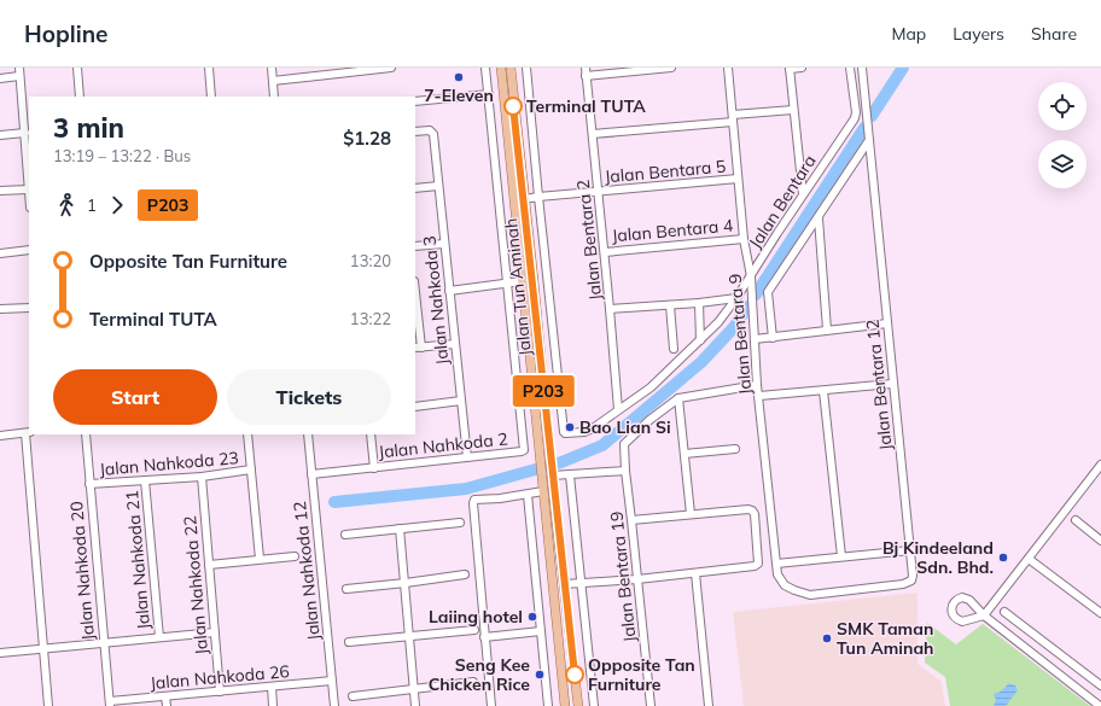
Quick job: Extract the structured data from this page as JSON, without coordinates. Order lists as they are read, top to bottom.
{
  "streets": {
    "main road": ["Jalan Tun Aminah"],
    "street": [
      "Jalan Bentara 5",
      "Jalan Bentara",
      "Jalan Bentara 4",
      "Jalan Bentara 2",
      "Jalan Nahkoda 3",
      "Jalan Bentara 9",
      "Jalan Bentara 12",
      "Jalan Nahkoda 2",
      "Jalan Nahkoda 23",
      "Jalan Nahkoda 21",
      "Jalan Nahkoda 20",
      "Jalan Nahkoda 12",
      "Jalan Bentara 19",
      "Jalan Nahkoda 22",
      "Jalan Nahkoda 26"
    ]
  },
  "crossings": [
    ["Jalan Bentara 5", "Jalan Bentara"],
    ["Jalan Bentara 5", "Jalan Bentara 2"],
    ["Jalan Bentara 5", "Jalan Tun Aminah"],
    ["Jalan Bentara 5", "Jalan Bentara 9"],
    ["Jalan Bentara", "Jalan Bentara 2"],
    ["Jalan Bentara", "Jalan Bentara 9"],
    ["Jalan Bentara 4", "Jalan Bentara 2"],
    ["Jalan Bentara 4", "Jalan Bentara 9"],
    ["Jalan Nahkoda 3", "Jalan Nahkoda 2"],
    ["Jalan Bentara 9", "Jalan Bentara 12"],
    ["Jalan Nahkoda 2", "Jalan Nahkoda 12"],
    ["Jalan Nahkoda 23", "Jalan Nahkoda 21"],
    ["Jalan Nahkoda 23", "Jalan Nahkoda 20"],
    ["Jalan Nahkoda 23", "Jalan Nahkoda 22"],
    ["Jalan Nahkoda 20", "Jalan Nahkoda 26"],
    ["Jalan Nahkoda 12", "Jalan Nahkoda 26"],
    ["Jalan Nahkoda 22", "Jalan Nahkoda 26"]
  ],
  "places": [
    "7-Eleven",
    "Terminal TUTA",
    "Bao Lian Si",
    "Bj Kindeeland Sdn. Bhd.",
    "Laiing hotel",
    "SMK Taman Tun Aminah",
    "Seng Kee Chicken Rice",
    "Opposite Tan Furniture"
  ],
  "lines": ["bus line P203"],
  "page": {
    "header": "Hopline",
    "nav": ["Map", "Layers", "Share"],
    "on_map": "P203",
    "heading": ["3 min", "13:19 – 13:22 · Bus", "$1.28"],
    "legs": ["1", "P203"],
    "list": [
      {
        "name": "Opposite Tan Furniture",
        "value": "13:20"
      },
      {
        "name": "Terminal TUTA",
        "value": "13:22"
      }
    ],
    "buttons": ["Start", "Tickets"]
  }
}
